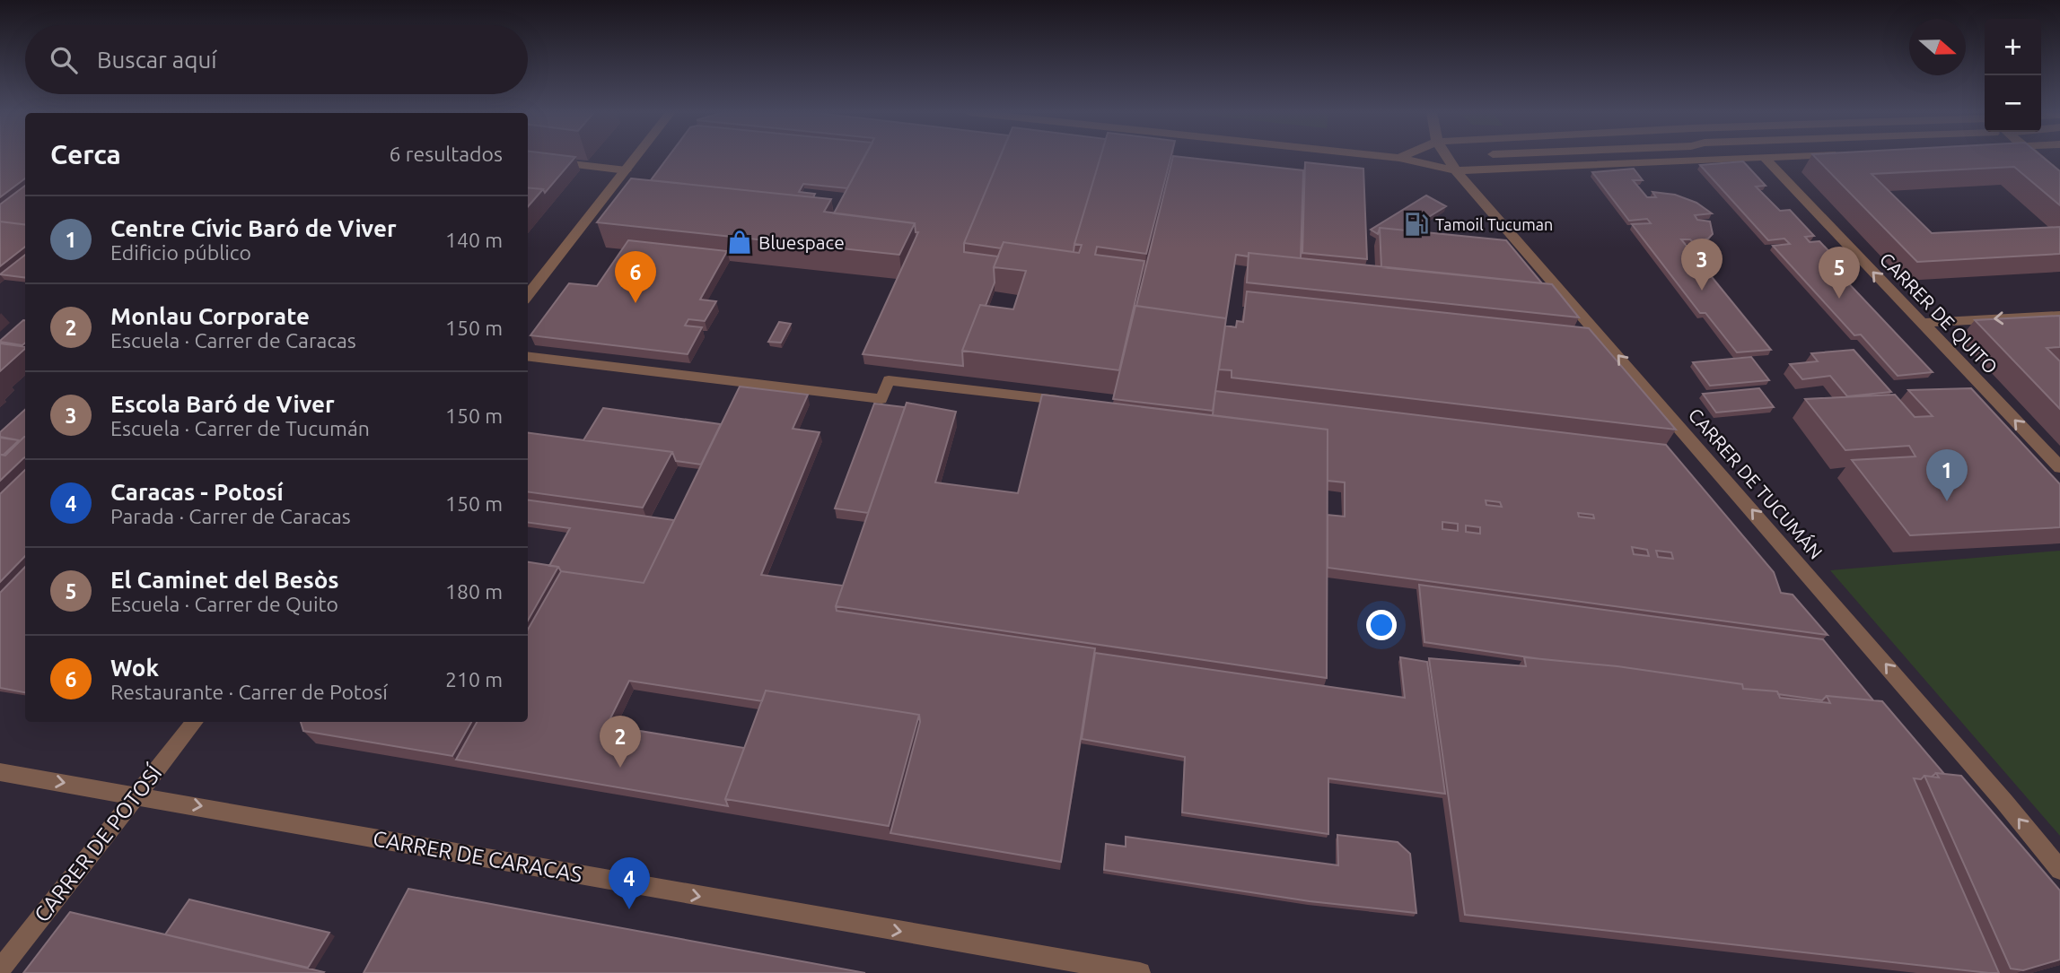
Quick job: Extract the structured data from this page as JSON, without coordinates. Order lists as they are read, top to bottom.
{
  "streets": {
    "street": [
      "CARRER DE QUITO",
      "CARRER DE TUCUMÁN",
      "CARRER DE POTOSÍ",
      "CARRER DE CARACAS"
    ]
  },
  "crossings": [
    ["CARRER DE POTOSÍ", "CARRER DE CARACAS"]
  ],
  "one_way": ["CARRER DE QUITO", "CARRER DE TUCUMÁN", "CARRER DE CARACAS"],
  "places": {
    "fuel station": ["Tamoil Tucuman"],
    "shop": ["Bluespace"]
  },
  "north": "right",
  "page": {
    "map_buttons": ["+", "−"],
    "search": "Buscar aquí",
    "heading": ["Cerca", "6 resultados"],
    "list": [
      {
        "mark": "1",
        "name": "Centre Cívic Baró de Viver",
        "note": "Edificio público",
        "value": "140 m"
      },
      {
        "mark": "2",
        "name": "Monlau Corporate",
        "note": "Escuela · Carrer de Caracas",
        "value": "150 m"
      },
      {
        "mark": "3",
        "name": "Escola Baró de Viver",
        "note": "Escuela · Carrer de Tucumán",
        "value": "150 m"
      },
      {
        "mark": "4",
        "name": "Caracas - Potosí",
        "note": "Parada · Carrer de Caracas",
        "value": "150 m"
      },
      {
        "mark": "5",
        "name": "El Caminet del Besòs",
        "note": "Escuela · Carrer de Quito",
        "value": "180 m"
      },
      {
        "mark": "6",
        "name": "Wok",
        "note": "Restaurante · Carrer de Potosí",
        "value": "210 m"
      }
    ],
    "pins": [
      "3",
      "5",
      "6",
      "1",
      "2",
      "4"
    ]
  }
}
